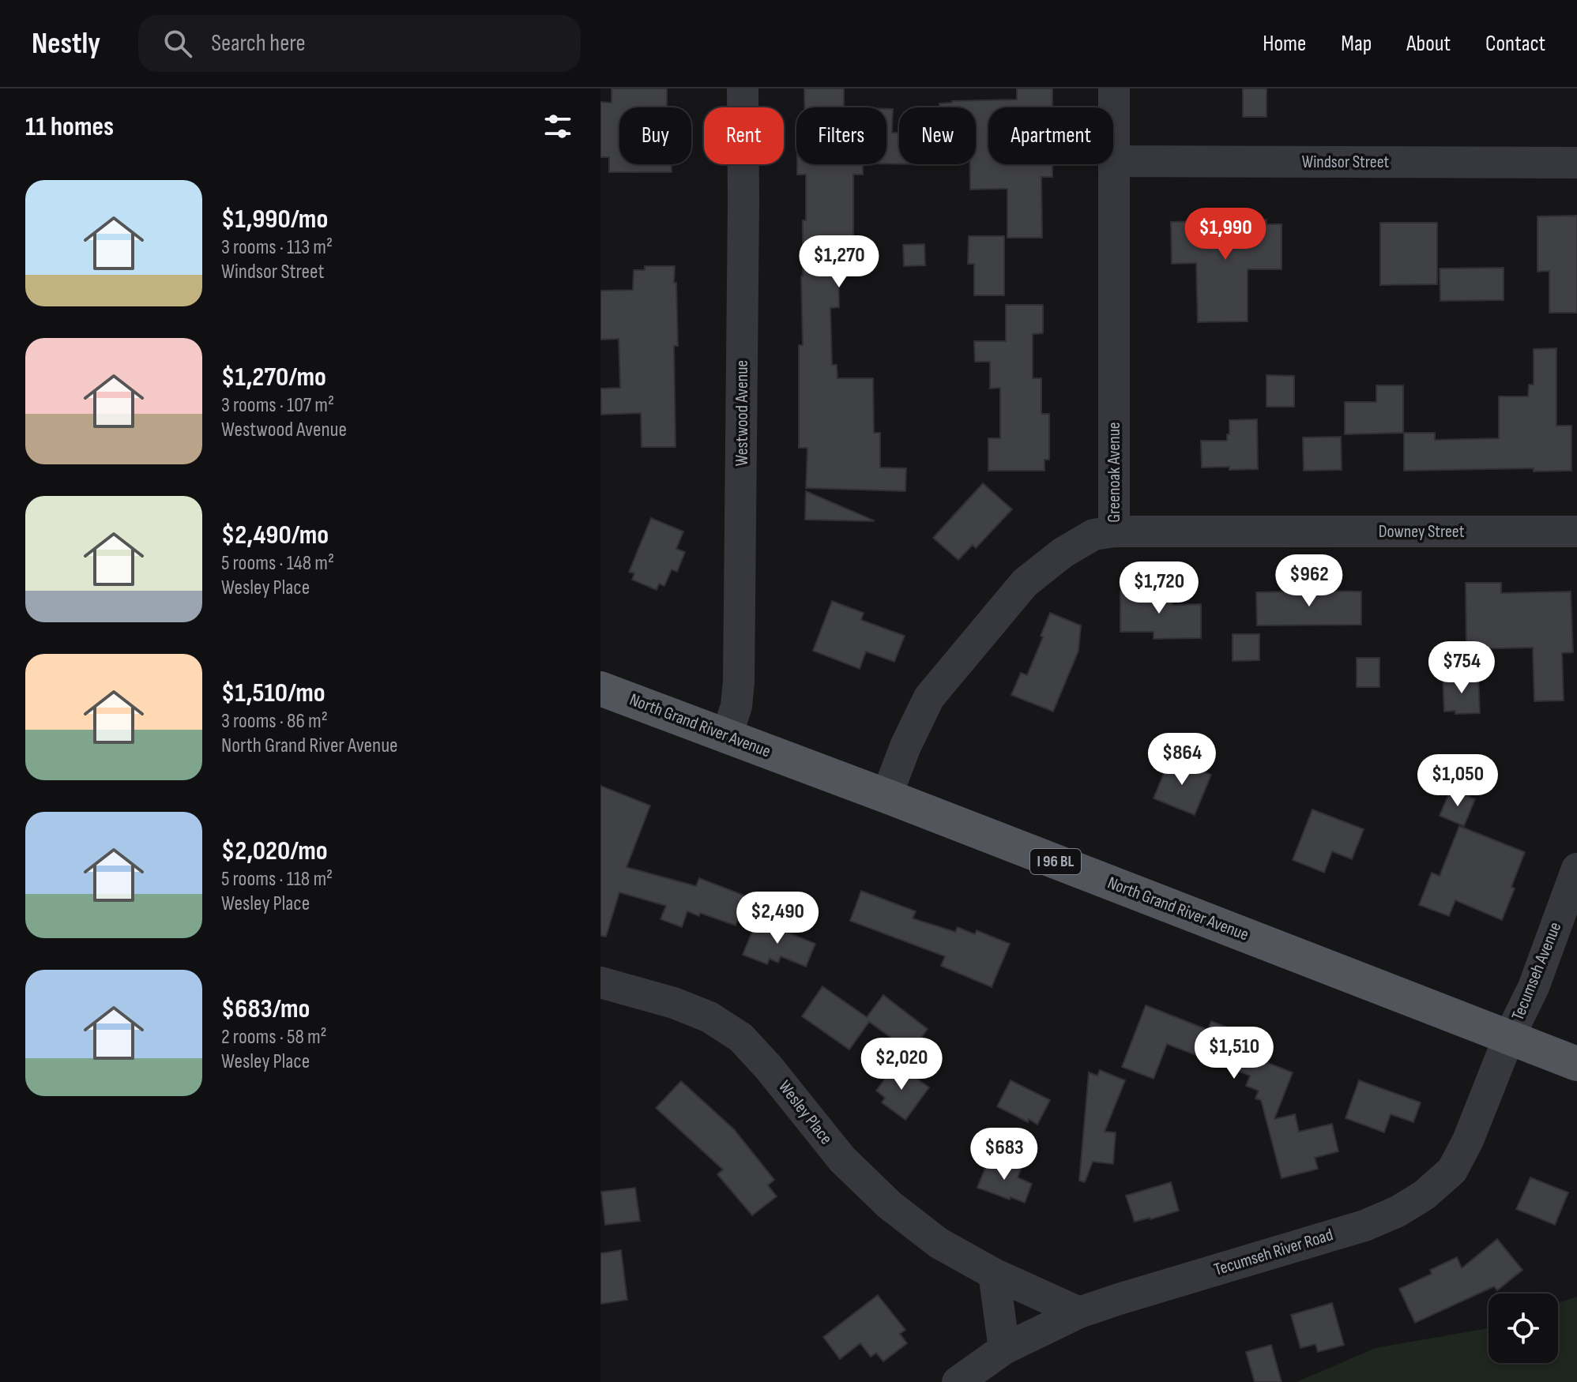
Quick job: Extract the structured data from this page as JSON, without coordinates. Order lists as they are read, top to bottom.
{
  "streets": {
    "main road": ["North Grand River Avenue", "I 96 BL"],
    "street": [
      "Windsor Street",
      "Westwood Avenue",
      "Greenoak Avenue",
      "Downey Street",
      "Tecumseh Avenue",
      "Wesley Place",
      "Tecumseh River Road"
    ]
  },
  "crossings": [
    ["Windsor Street", "Greenoak Avenue"],
    ["Westwood Avenue", "North Grand River Avenue"],
    ["Greenoak Avenue", "Downey Street"],
    ["Greenoak Avenue", "North Grand River Avenue"],
    ["North Grand River Avenue", "Tecumseh Avenue"],
    ["North Grand River Avenue", "Tecumseh River Road"],
    ["Tecumseh Avenue", "Tecumseh River Road"],
    ["Wesley Place", "Tecumseh River Road"]
  ],
  "page": {
    "header": "Nestly",
    "search": "Search here",
    "nav": [
      "Home",
      "Map",
      "About",
      "Contact"
    ],
    "heading": "11 homes",
    "chip": [
      "Buy",
      "Rent",
      "Filters",
      "New",
      "Apartment"
    ],
    "list": [
      {
        "name": "$1,990/mo",
        "note": "3 rooms · 113 m² · Windsor Street"
      },
      {
        "name": "$1,270/mo",
        "note": "3 rooms · 107 m² · Westwood Avenue"
      },
      {
        "name": "$2,490/mo",
        "note": "5 rooms · 148 m² · Wesley Place"
      },
      {
        "name": "$1,510/mo",
        "note": "3 rooms · 86 m² · North Grand River Avenue"
      },
      {
        "name": "$2,020/mo",
        "note": "5 rooms · 118 m² · Wesley Place"
      },
      {
        "name": "$683/mo",
        "note": "2 rooms · 58 m² · Wesley Place"
      }
    ],
    "price": [
      "$1,990",
      "$1,270",
      "$962",
      "$1,720",
      "$754",
      "$864",
      "$1,050",
      "$2,490",
      "$1,510",
      "$2,020",
      "$683"
    ]
  }
}
